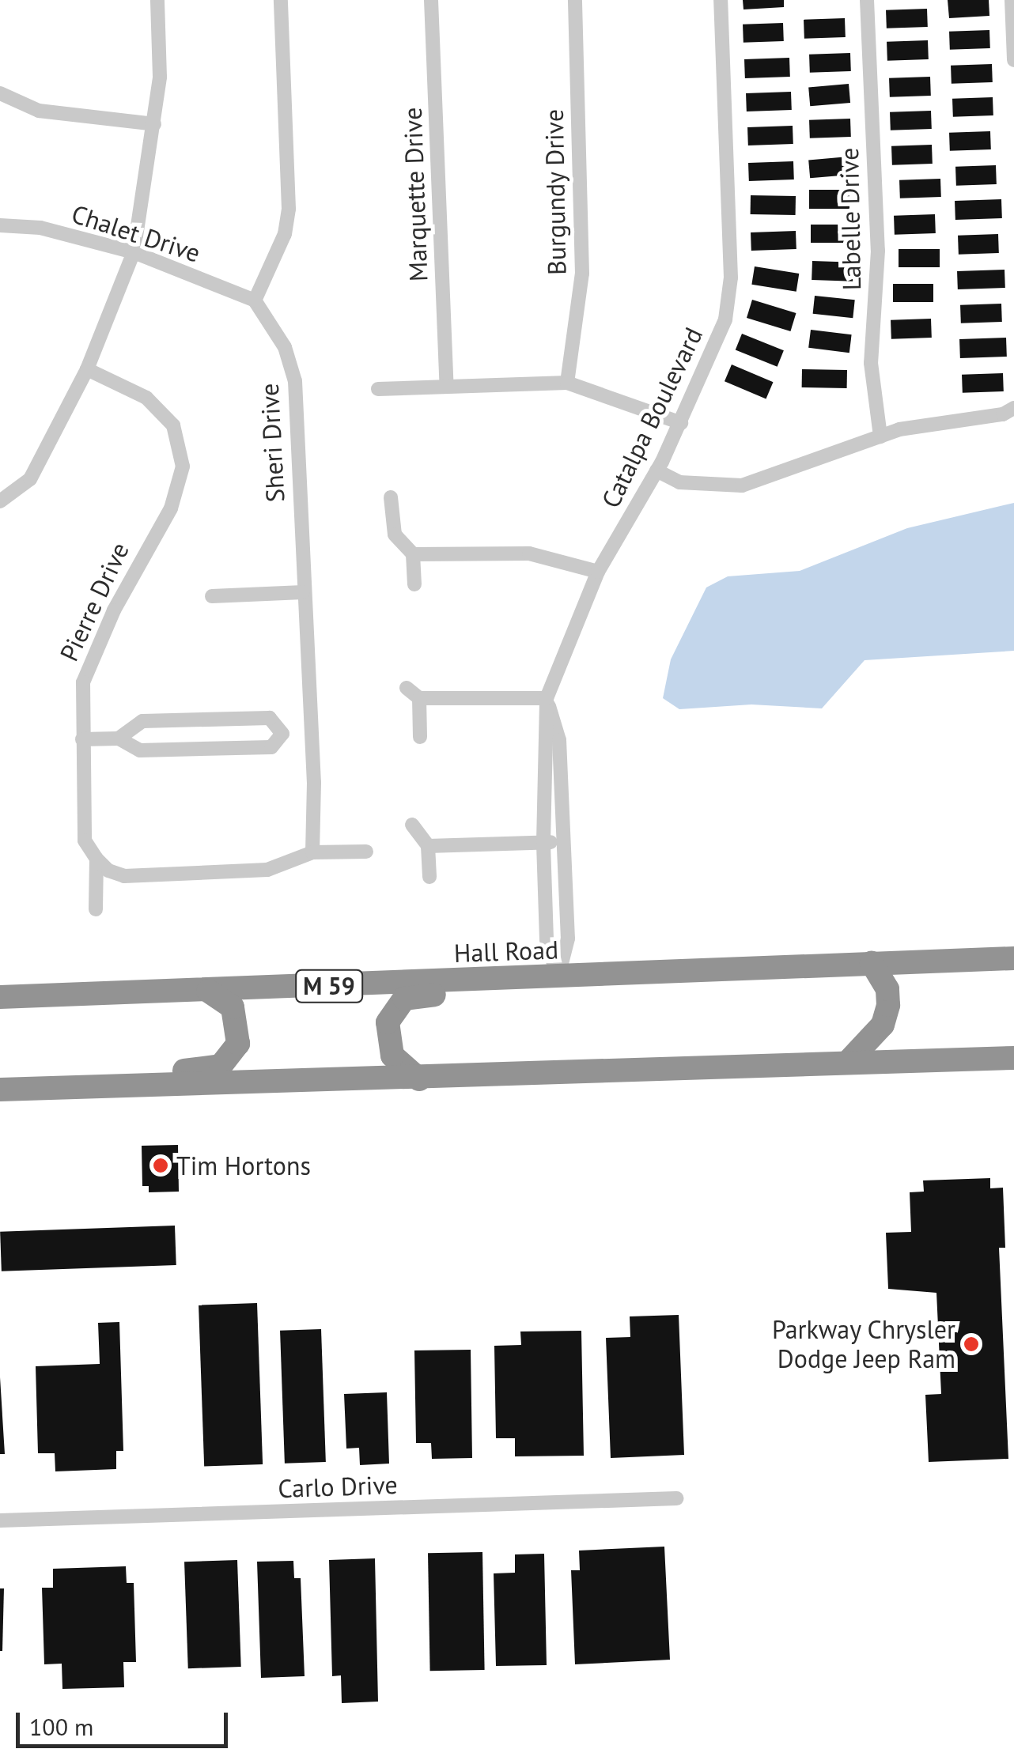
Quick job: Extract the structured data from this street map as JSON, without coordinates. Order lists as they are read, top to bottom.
{
  "streets": {
    "highway": ["Hall Road", "M 59"],
    "street": [
      "Burgundy Drive",
      "Marquette Drive",
      "Labelle Drive",
      "Chalet Drive",
      "Catalpa Boulevard",
      "Sheri Drive",
      "Pierre Drive",
      "Carlo Drive"
    ]
  },
  "crossings": [
    ["Chalet Drive", "Sheri Drive"],
    ["Catalpa Boulevard", "Hall Road"]
  ],
  "places": ["Tim Hortons", "Parkway Chrysler Dodge Jeep Ram"],
  "scale_bar": "100 m"
}
